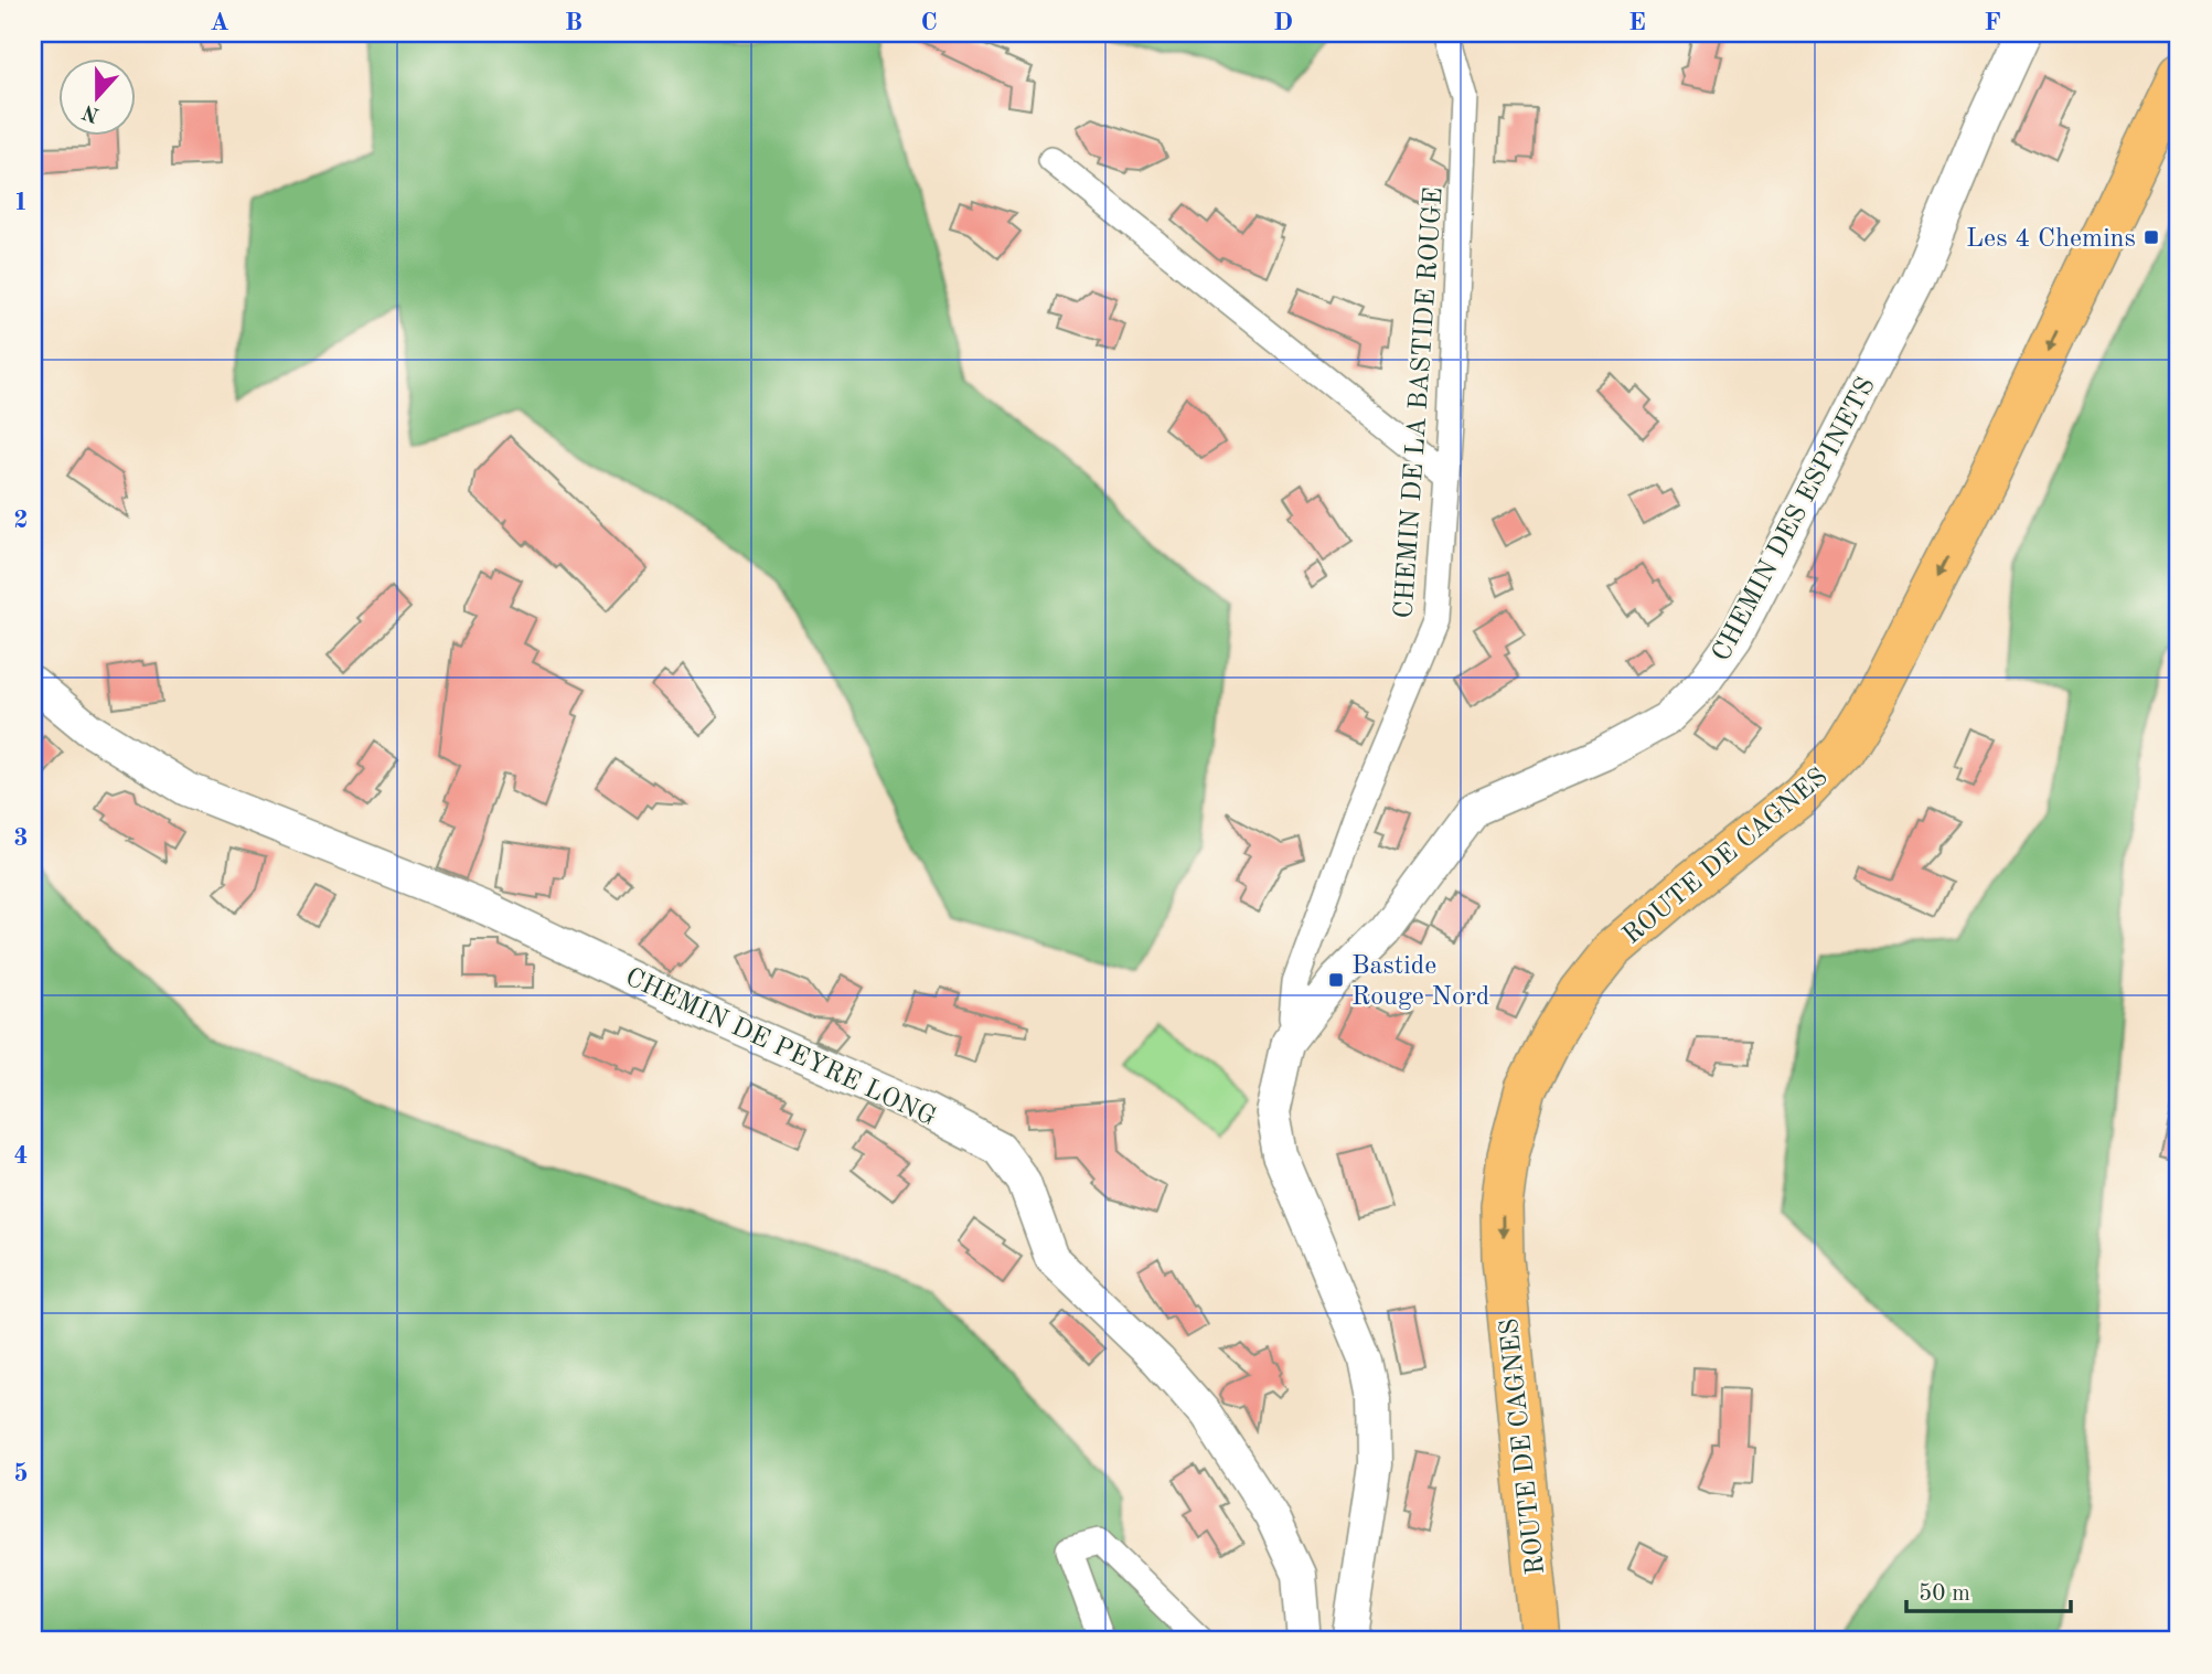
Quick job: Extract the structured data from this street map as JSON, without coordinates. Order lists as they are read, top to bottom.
{
  "streets": {
    "main road": ["ROUTE DE CAGNES"],
    "street": ["CHEMIN DE LA BASTIDE ROUGE", "CHEMIN DES ESPINETS", "CHEMIN DE PEYRE LONG"]
  },
  "crossings": [
    ["CHEMIN DE LA BASTIDE ROUGE", "CHEMIN DES ESPINETS"]
  ],
  "places": {
    "transit": ["Les 4 Chemins", "Bastide Rouge Nord"]
  },
  "scale_bar": "50 m",
  "north": "bottom",
  "grid": {
    "columns": [
      "A",
      "B",
      "C",
      "D",
      "E",
      "F"
    ],
    "rows": [
      "1",
      "2",
      "3",
      "4",
      "5"
    ]
  }
}
